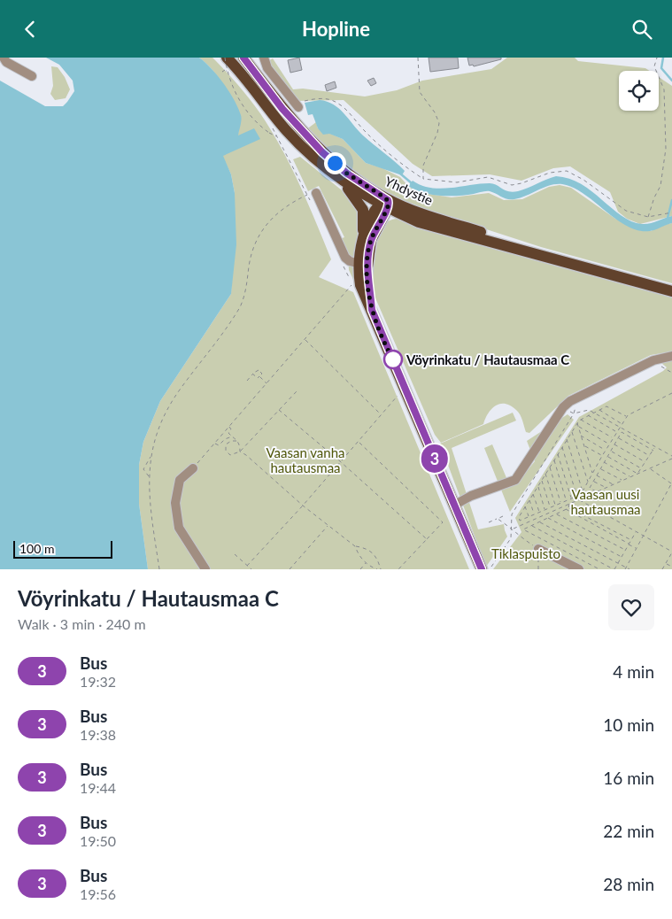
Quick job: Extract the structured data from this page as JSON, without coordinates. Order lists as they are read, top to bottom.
{
  "streets": {
    "main road": ["Yhdystie"]
  },
  "parks": ["Vaasan vanha hautausmaa", "Vaasan uusi hautausmaa", "Tiklaspuisto"],
  "places": ["Vöyrinkatu / Hautausmaa C"],
  "lines": ["bus line 3"],
  "scale_bar": "100 m",
  "page": {
    "header": "Hopline",
    "on_map": "3",
    "scale": "100 m",
    "heading": ["Vöyrinkatu / Hautausmaa C", "Walk · 3 min · 240 m"],
    "list": [
      {
        "mark": "3",
        "name": "Bus",
        "note": "19:32",
        "value": "4 min"
      },
      {
        "mark": "3",
        "name": "Bus",
        "note": "19:38",
        "value": "10 min"
      },
      {
        "mark": "3",
        "name": "Bus",
        "note": "19:44",
        "value": "16 min"
      },
      {
        "mark": "3",
        "name": "Bus",
        "note": "19:50",
        "value": "22 min"
      },
      {
        "mark": "3",
        "name": "Bus",
        "note": "19:56",
        "value": "28 min"
      }
    ]
  }
}
